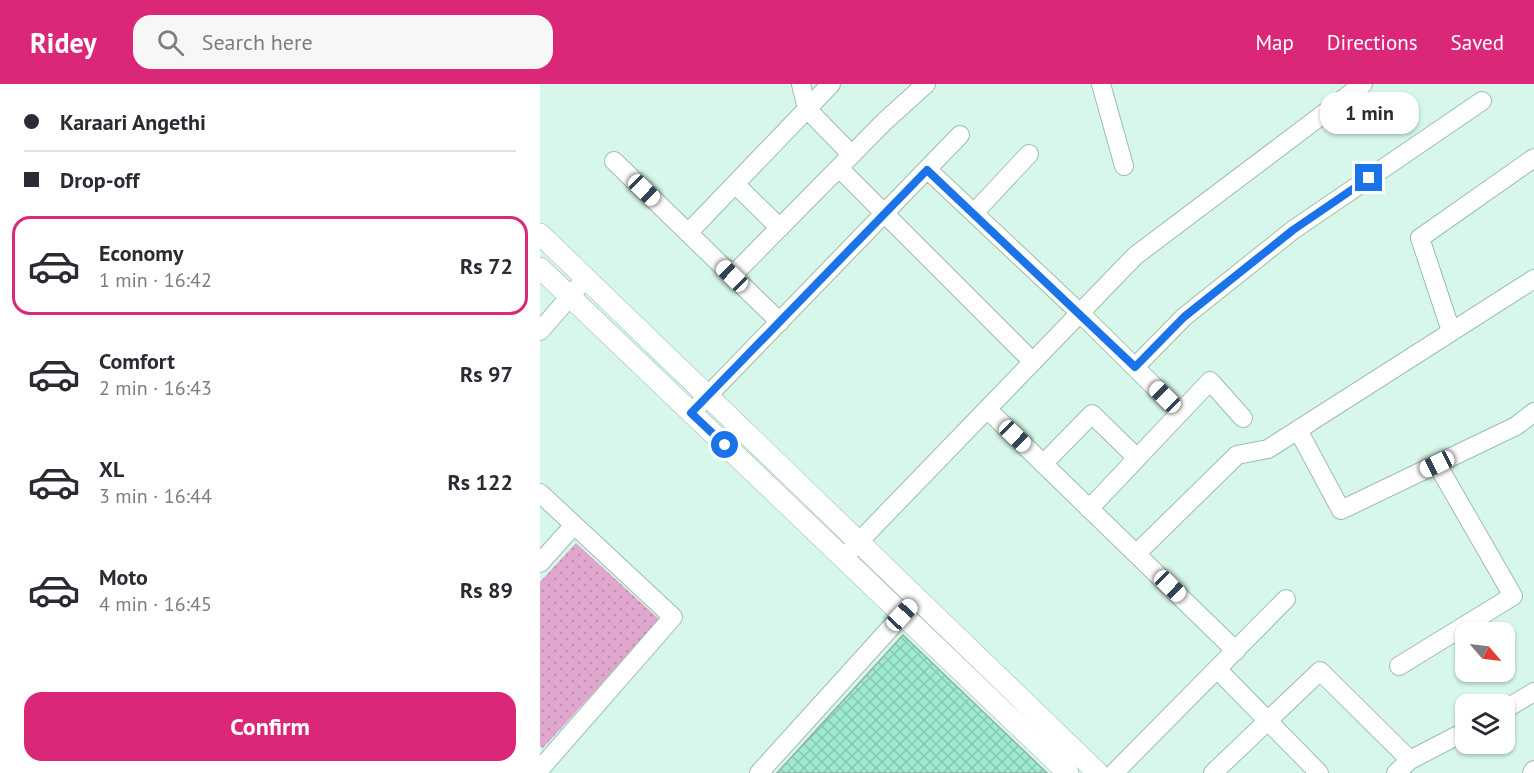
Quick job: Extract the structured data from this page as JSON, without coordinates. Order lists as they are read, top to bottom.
{
  "north": "bottom right",
  "page": {
    "header": "Ridey",
    "search": "Search here",
    "nav": ["Map", "Directions", "Saved"],
    "banner": ["Karaari Angethi", "Drop-off"],
    "bubble": "1 min",
    "list": [
      {
        "name": "Economy",
        "note": "1 min · 16:42",
        "value": "Rs 72"
      },
      {
        "name": "Comfort",
        "note": "2 min · 16:43",
        "value": "Rs 97"
      },
      {
        "name": "XL",
        "note": "3 min · 16:44",
        "value": "Rs 122"
      },
      {
        "name": "Moto",
        "note": "4 min · 16:45",
        "value": "Rs 89"
      }
    ],
    "buttons": "Confirm"
  }
}
